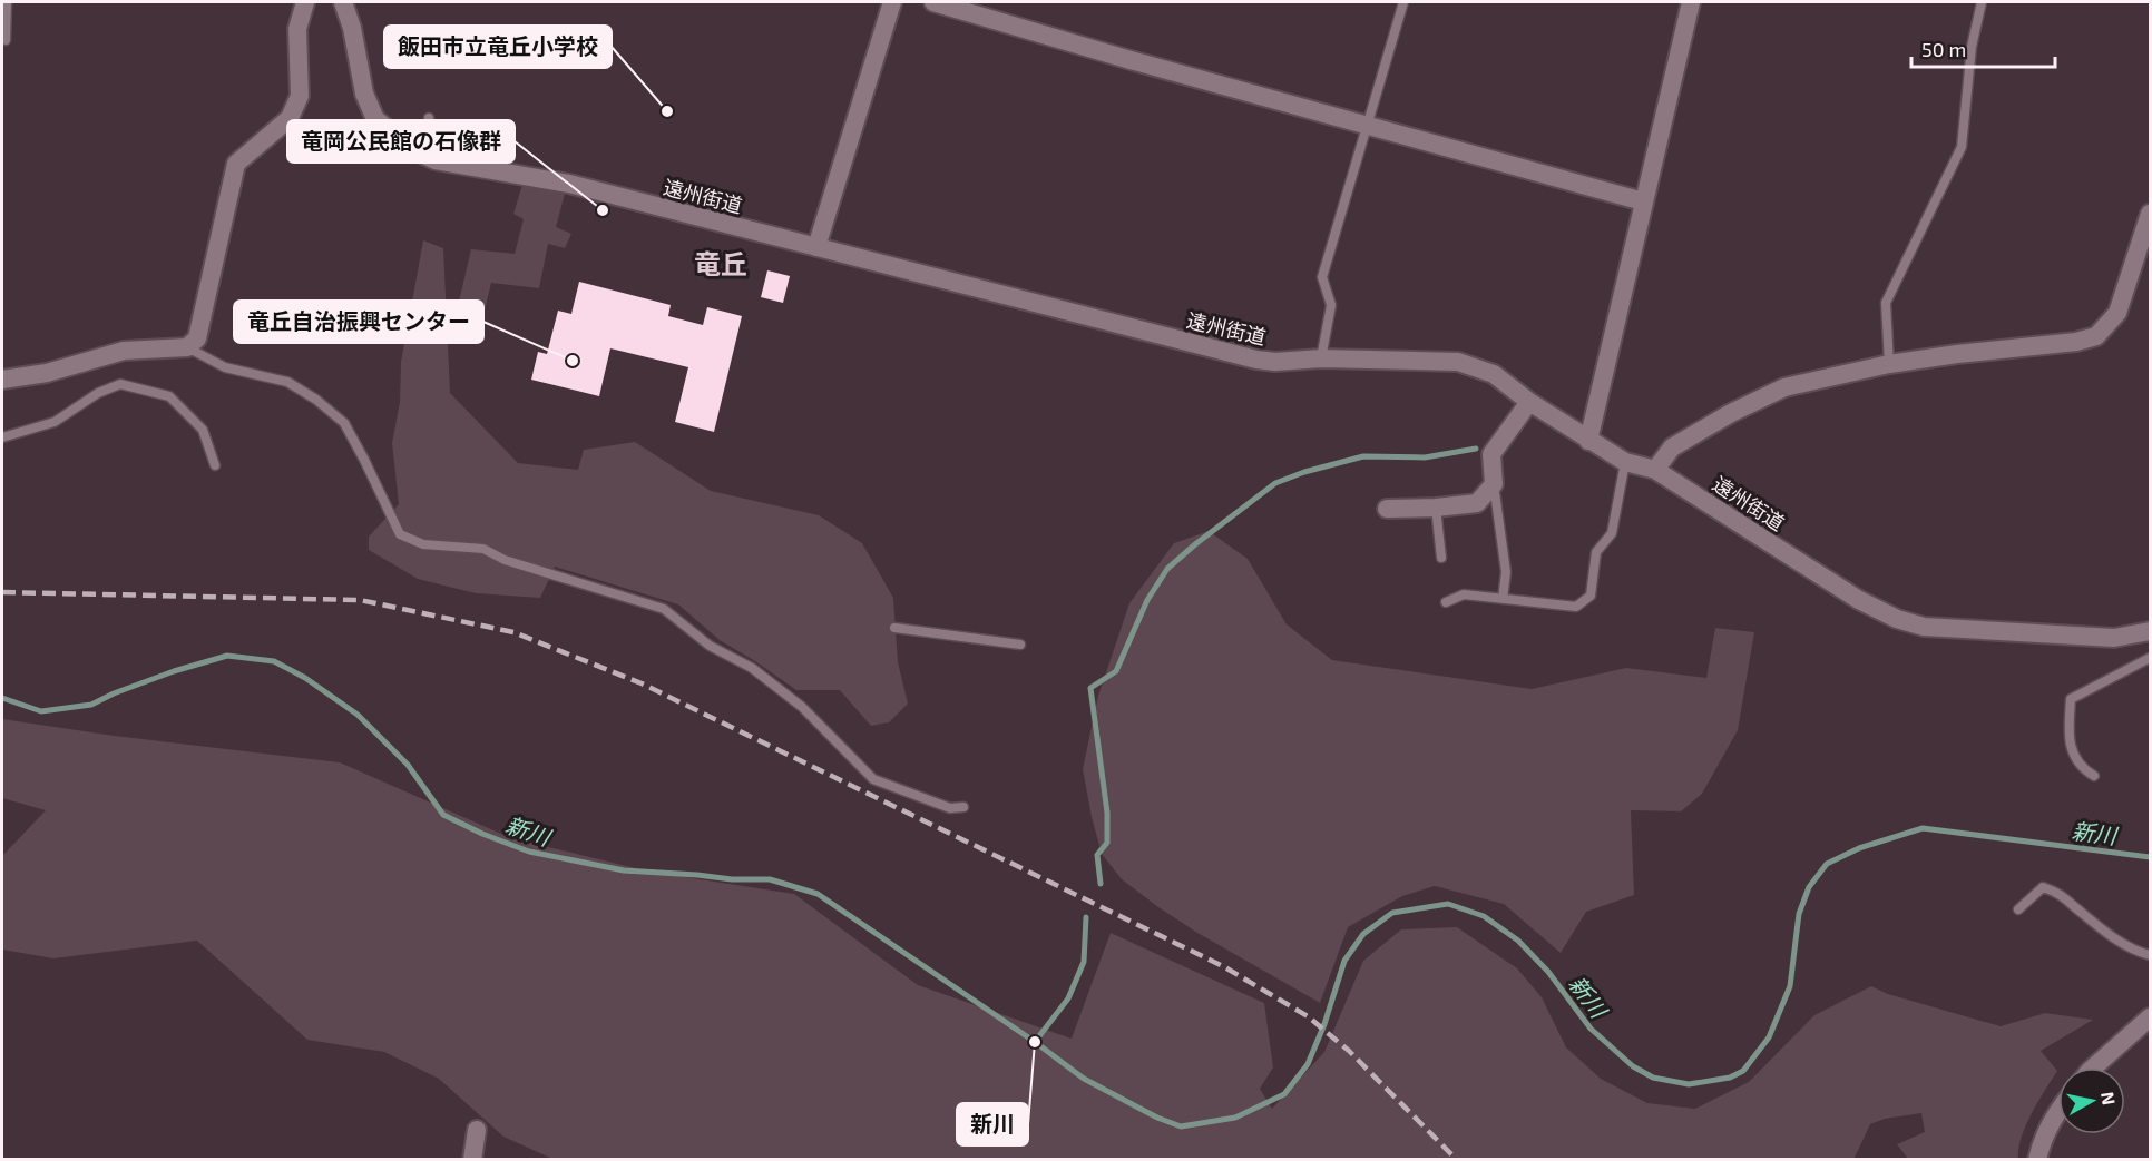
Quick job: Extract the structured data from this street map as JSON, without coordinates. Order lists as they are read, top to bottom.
{
  "streets": {
    "street": ["遠州街道"]
  },
  "districts": ["竜丘"],
  "water": ["新川"],
  "places": [
    "飯田市立竜丘小学校",
    "竜岡公民館の石像群",
    "竜丘自治振興センター",
    "新川"
  ],
  "scale_bar": "50 m",
  "north": "right"
}
